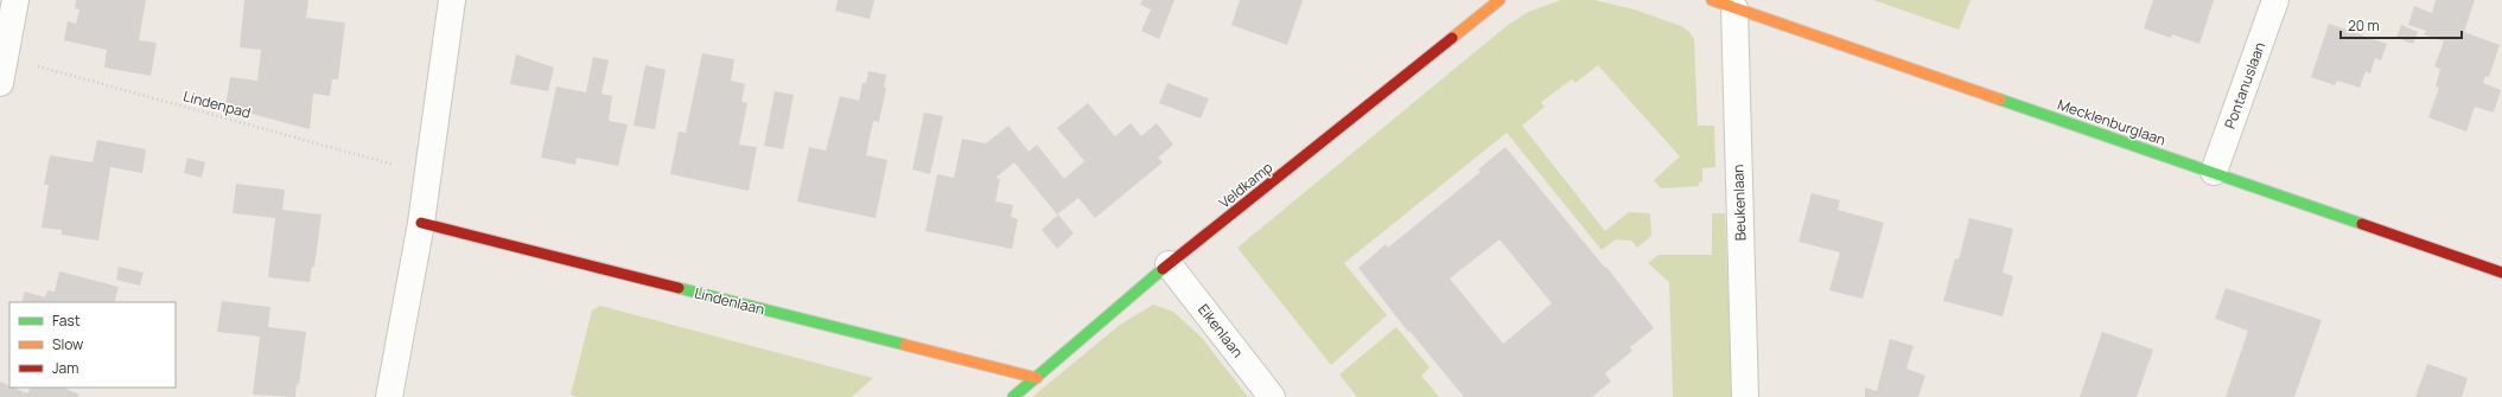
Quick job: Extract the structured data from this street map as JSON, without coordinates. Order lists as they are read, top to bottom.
{
  "streets": {
    "street": [
      "Pontanuslaan",
      "Mecklenburglaan",
      "Veldkamp",
      "Beukenlaan",
      "Lindenlaan",
      "Eikenlaan"
    ],
    "path": ["Lindenpad"]
  },
  "crossings": [
    ["Pontanuslaan", "Mecklenburglaan"],
    ["Mecklenburglaan", "Beukenlaan"],
    ["Veldkamp", "Lindenlaan"],
    ["Veldkamp", "Eikenlaan"]
  ],
  "legend": ["Fast", "Slow", "Jam"],
  "scale_bar": "20 m"
}
